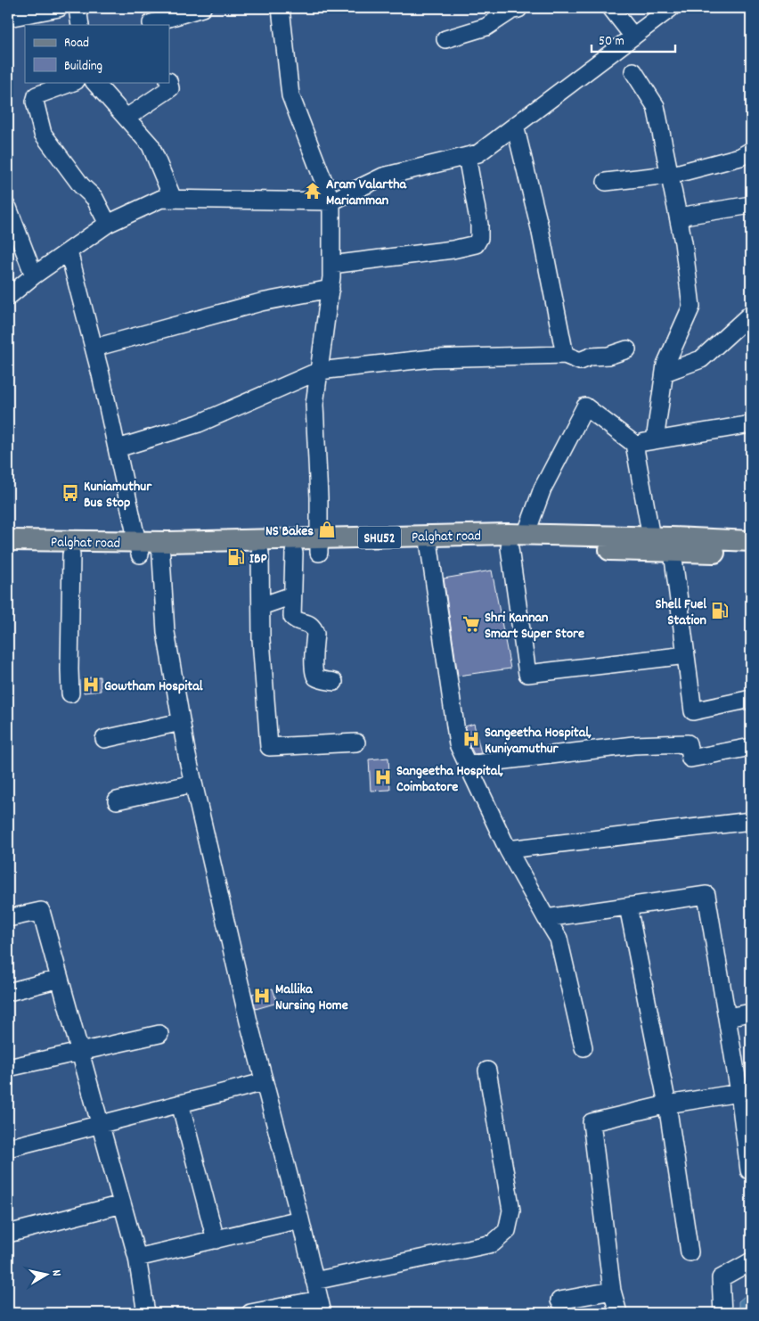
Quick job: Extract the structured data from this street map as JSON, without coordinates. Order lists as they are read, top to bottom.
{
  "streets": {
    "main road": ["Palghat road", "SHU52"]
  },
  "places": {
    "temple": ["Aram Valartha Mariamman"],
    "bus stop": ["Kuniamuthur Bus Stop"],
    "shop": ["NS Bakes"],
    "fuel station": ["IBP", "Shell Fuel Station"],
    "supermarket": ["Shri Kannan Smart Super Store"],
    "hospital": [
      "Gowtham Hospital",
      "Sangeetha Hospital, Kuniyamuthur",
      "Sangeetha Hospital, Coimbatore",
      "Mallika Nursing Home"
    ]
  },
  "legend": ["Road", "Building"],
  "scale_bar": "50 m",
  "north": "right"
}
